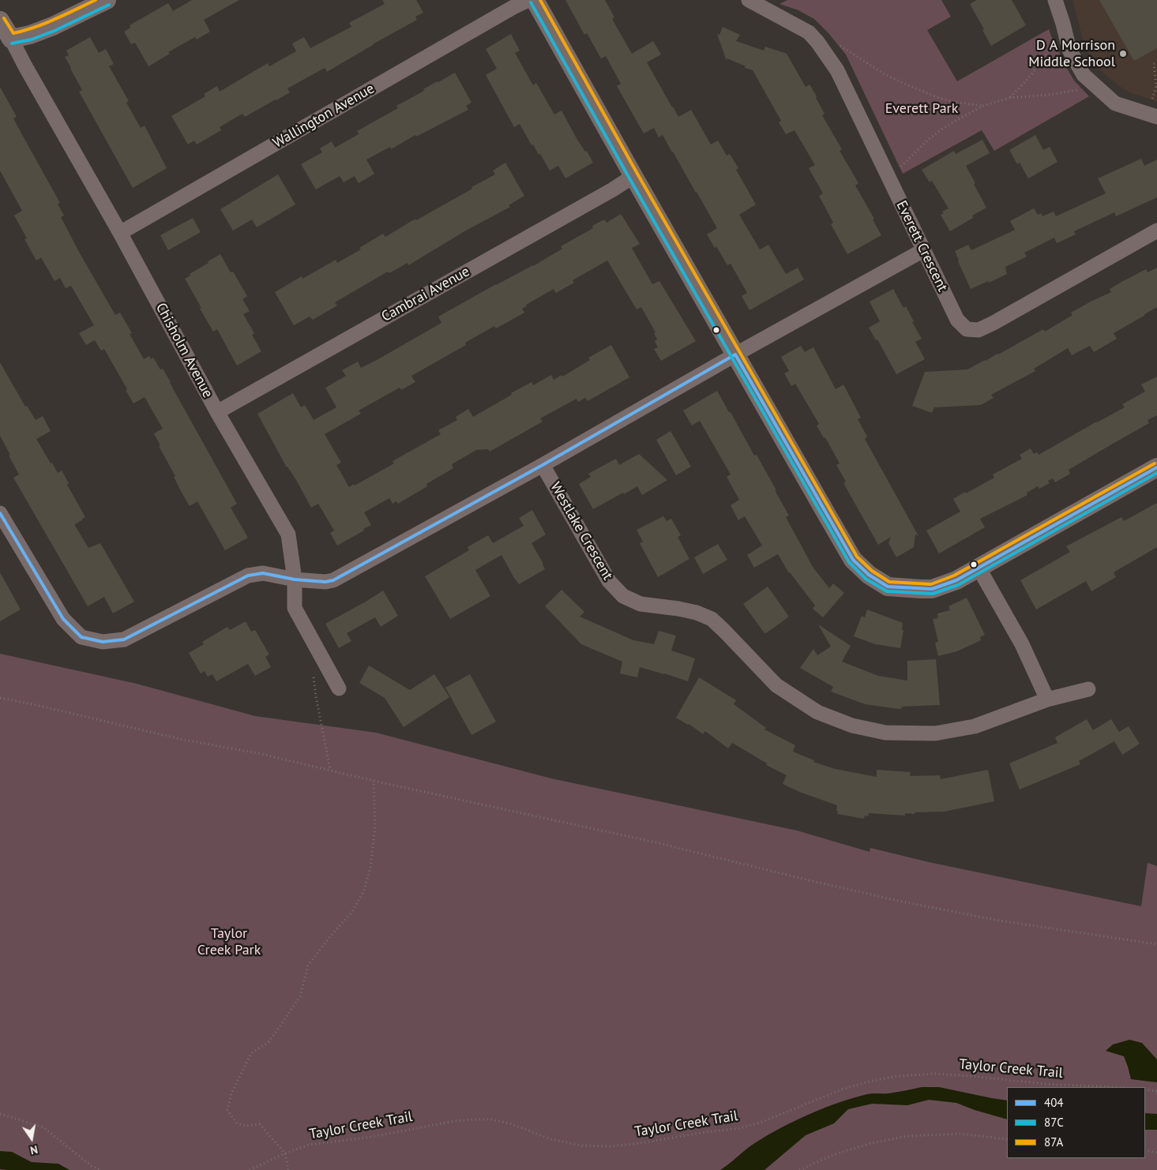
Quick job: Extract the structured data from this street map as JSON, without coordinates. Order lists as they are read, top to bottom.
{
  "streets": {
    "street": [
      "Wallington Avenue",
      "Everett Crescent",
      "Cambrai Avenue",
      "Chisholm Avenue",
      "Westlake Crescent"
    ],
    "path": ["Taylor Creek Trail"]
  },
  "crossings": [
    ["Wallington Avenue", "Chisholm Avenue"],
    ["Cambrai Avenue", "Chisholm Avenue"]
  ],
  "parks": ["Everett Park", "Taylor Creek Park"],
  "places": ["D A Morrison Middle School"],
  "lines": ["transit line 87A", "transit line 87C", "transit line 404"],
  "legend": ["404", "87C", "87A"],
  "north": "bottom"
}
